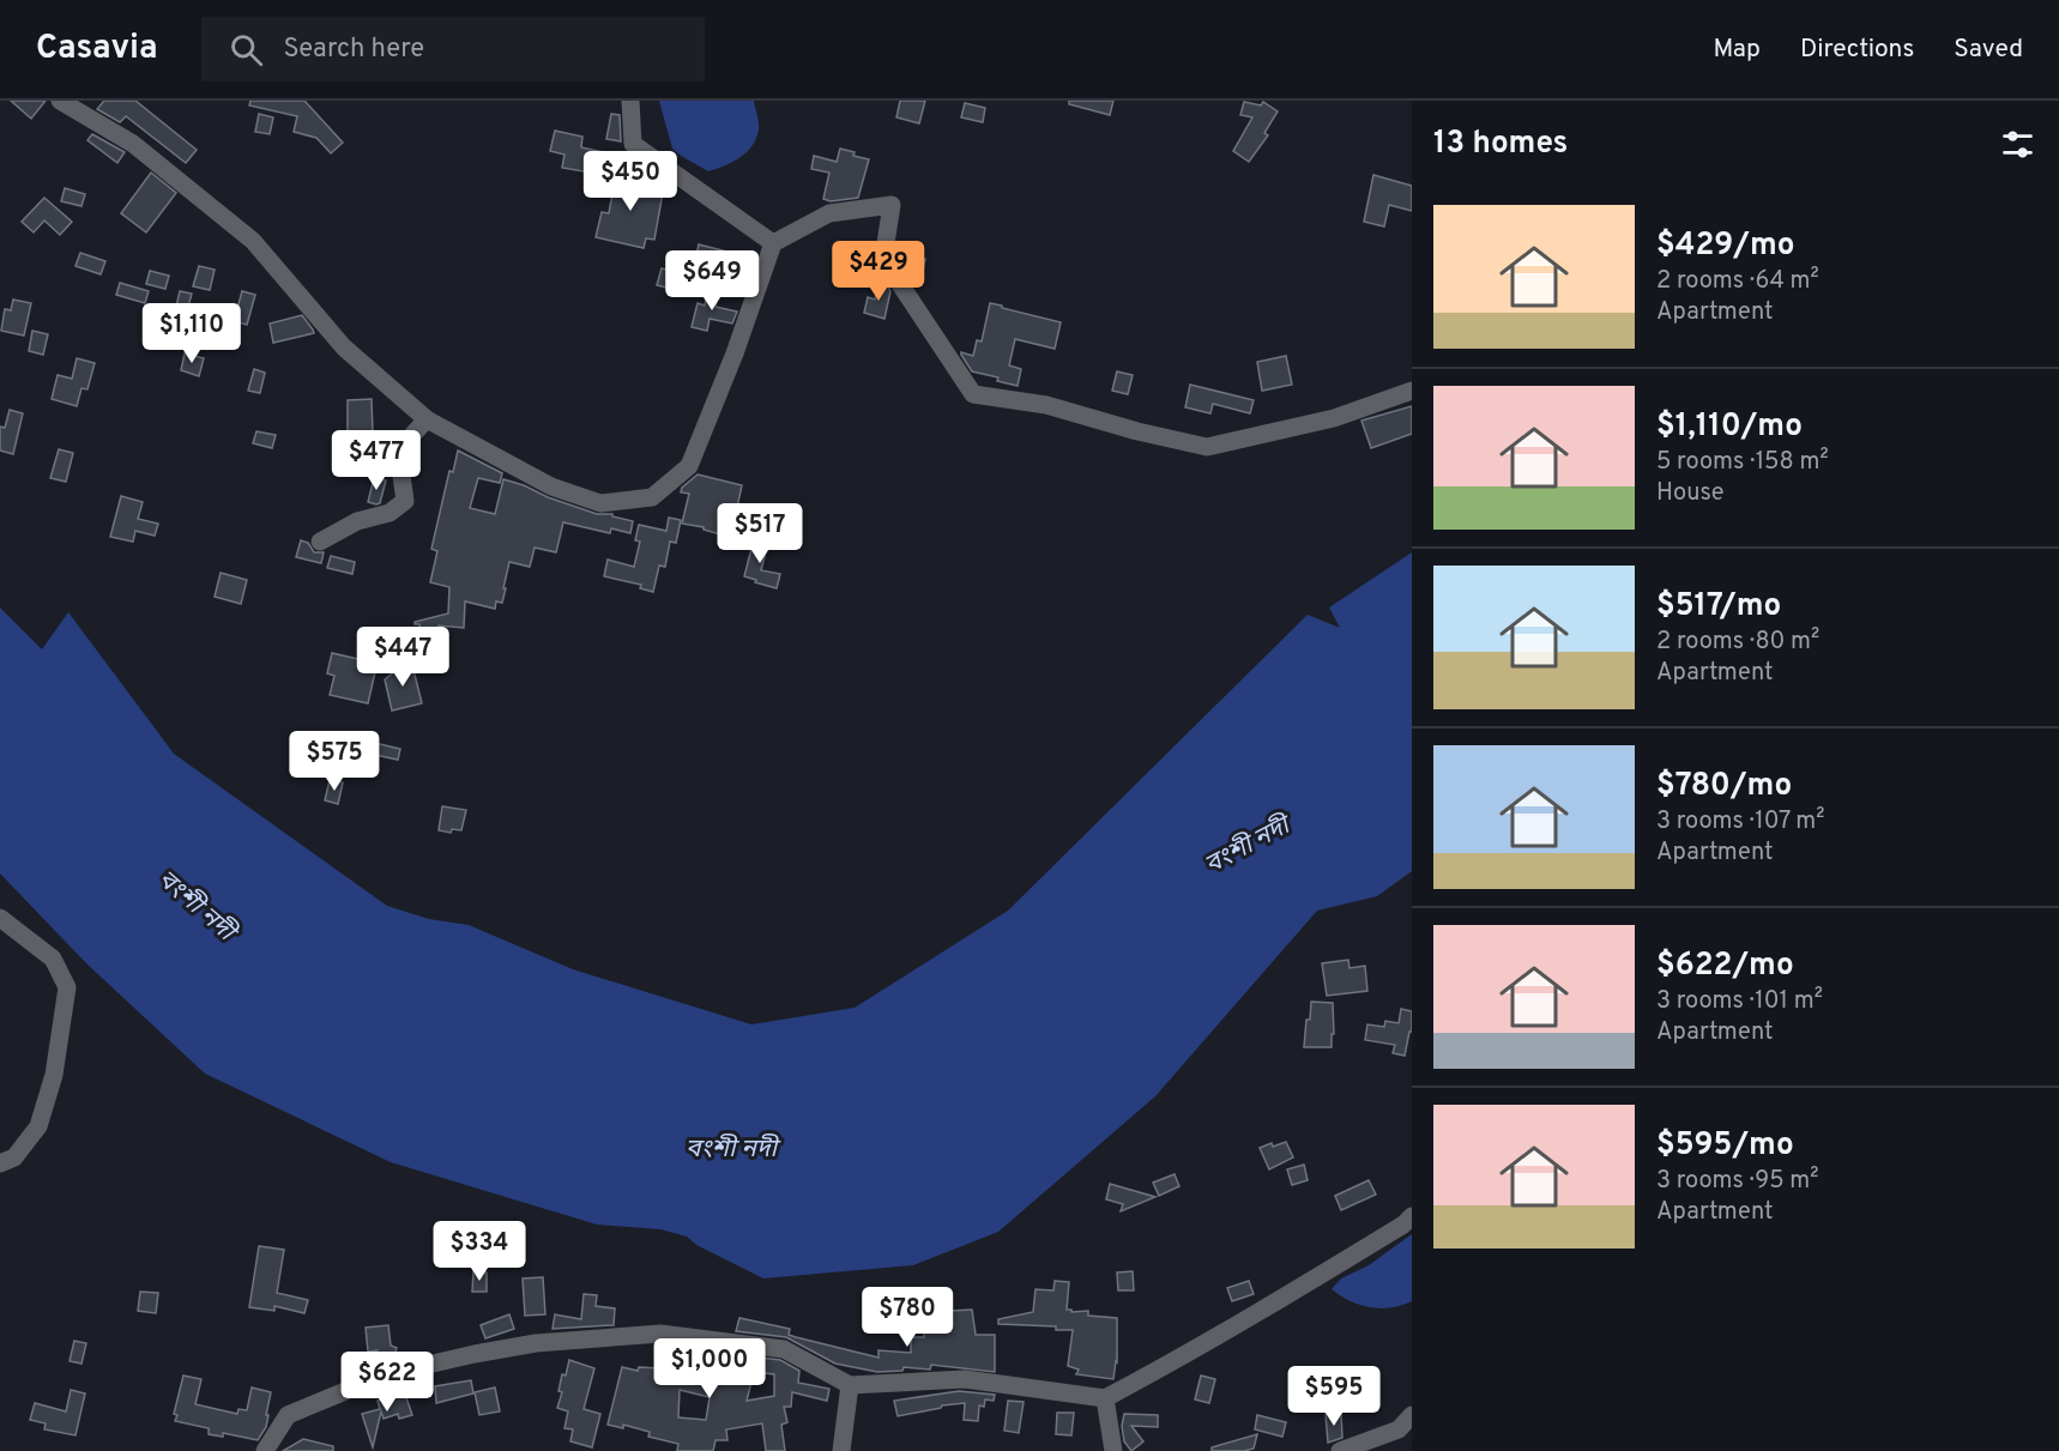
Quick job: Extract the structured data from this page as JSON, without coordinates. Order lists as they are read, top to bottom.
{
  "water": ["বংশী নদী"],
  "page": {
    "header": "Casavia",
    "search": "Search here",
    "nav": ["Map", "Directions", "Saved"],
    "heading": "13 homes",
    "price": [
      "$450",
      "$429",
      "$649",
      "$1,110",
      "$477",
      "$517",
      "$447",
      "$575",
      "$334",
      "$780",
      "$1,000",
      "$622",
      "$595"
    ],
    "list": [
      {
        "name": "$429/mo",
        "note": "2 rooms · 64 m² · Apartment"
      },
      {
        "name": "$1,110/mo",
        "note": "5 rooms · 158 m² · House"
      },
      {
        "name": "$517/mo",
        "note": "2 rooms · 80 m² · Apartment"
      },
      {
        "name": "$780/mo",
        "note": "3 rooms · 107 m² · Apartment"
      },
      {
        "name": "$622/mo",
        "note": "3 rooms · 101 m² · Apartment"
      },
      {
        "name": "$595/mo",
        "note": "3 rooms · 95 m² · Apartment"
      }
    ]
  }
}
